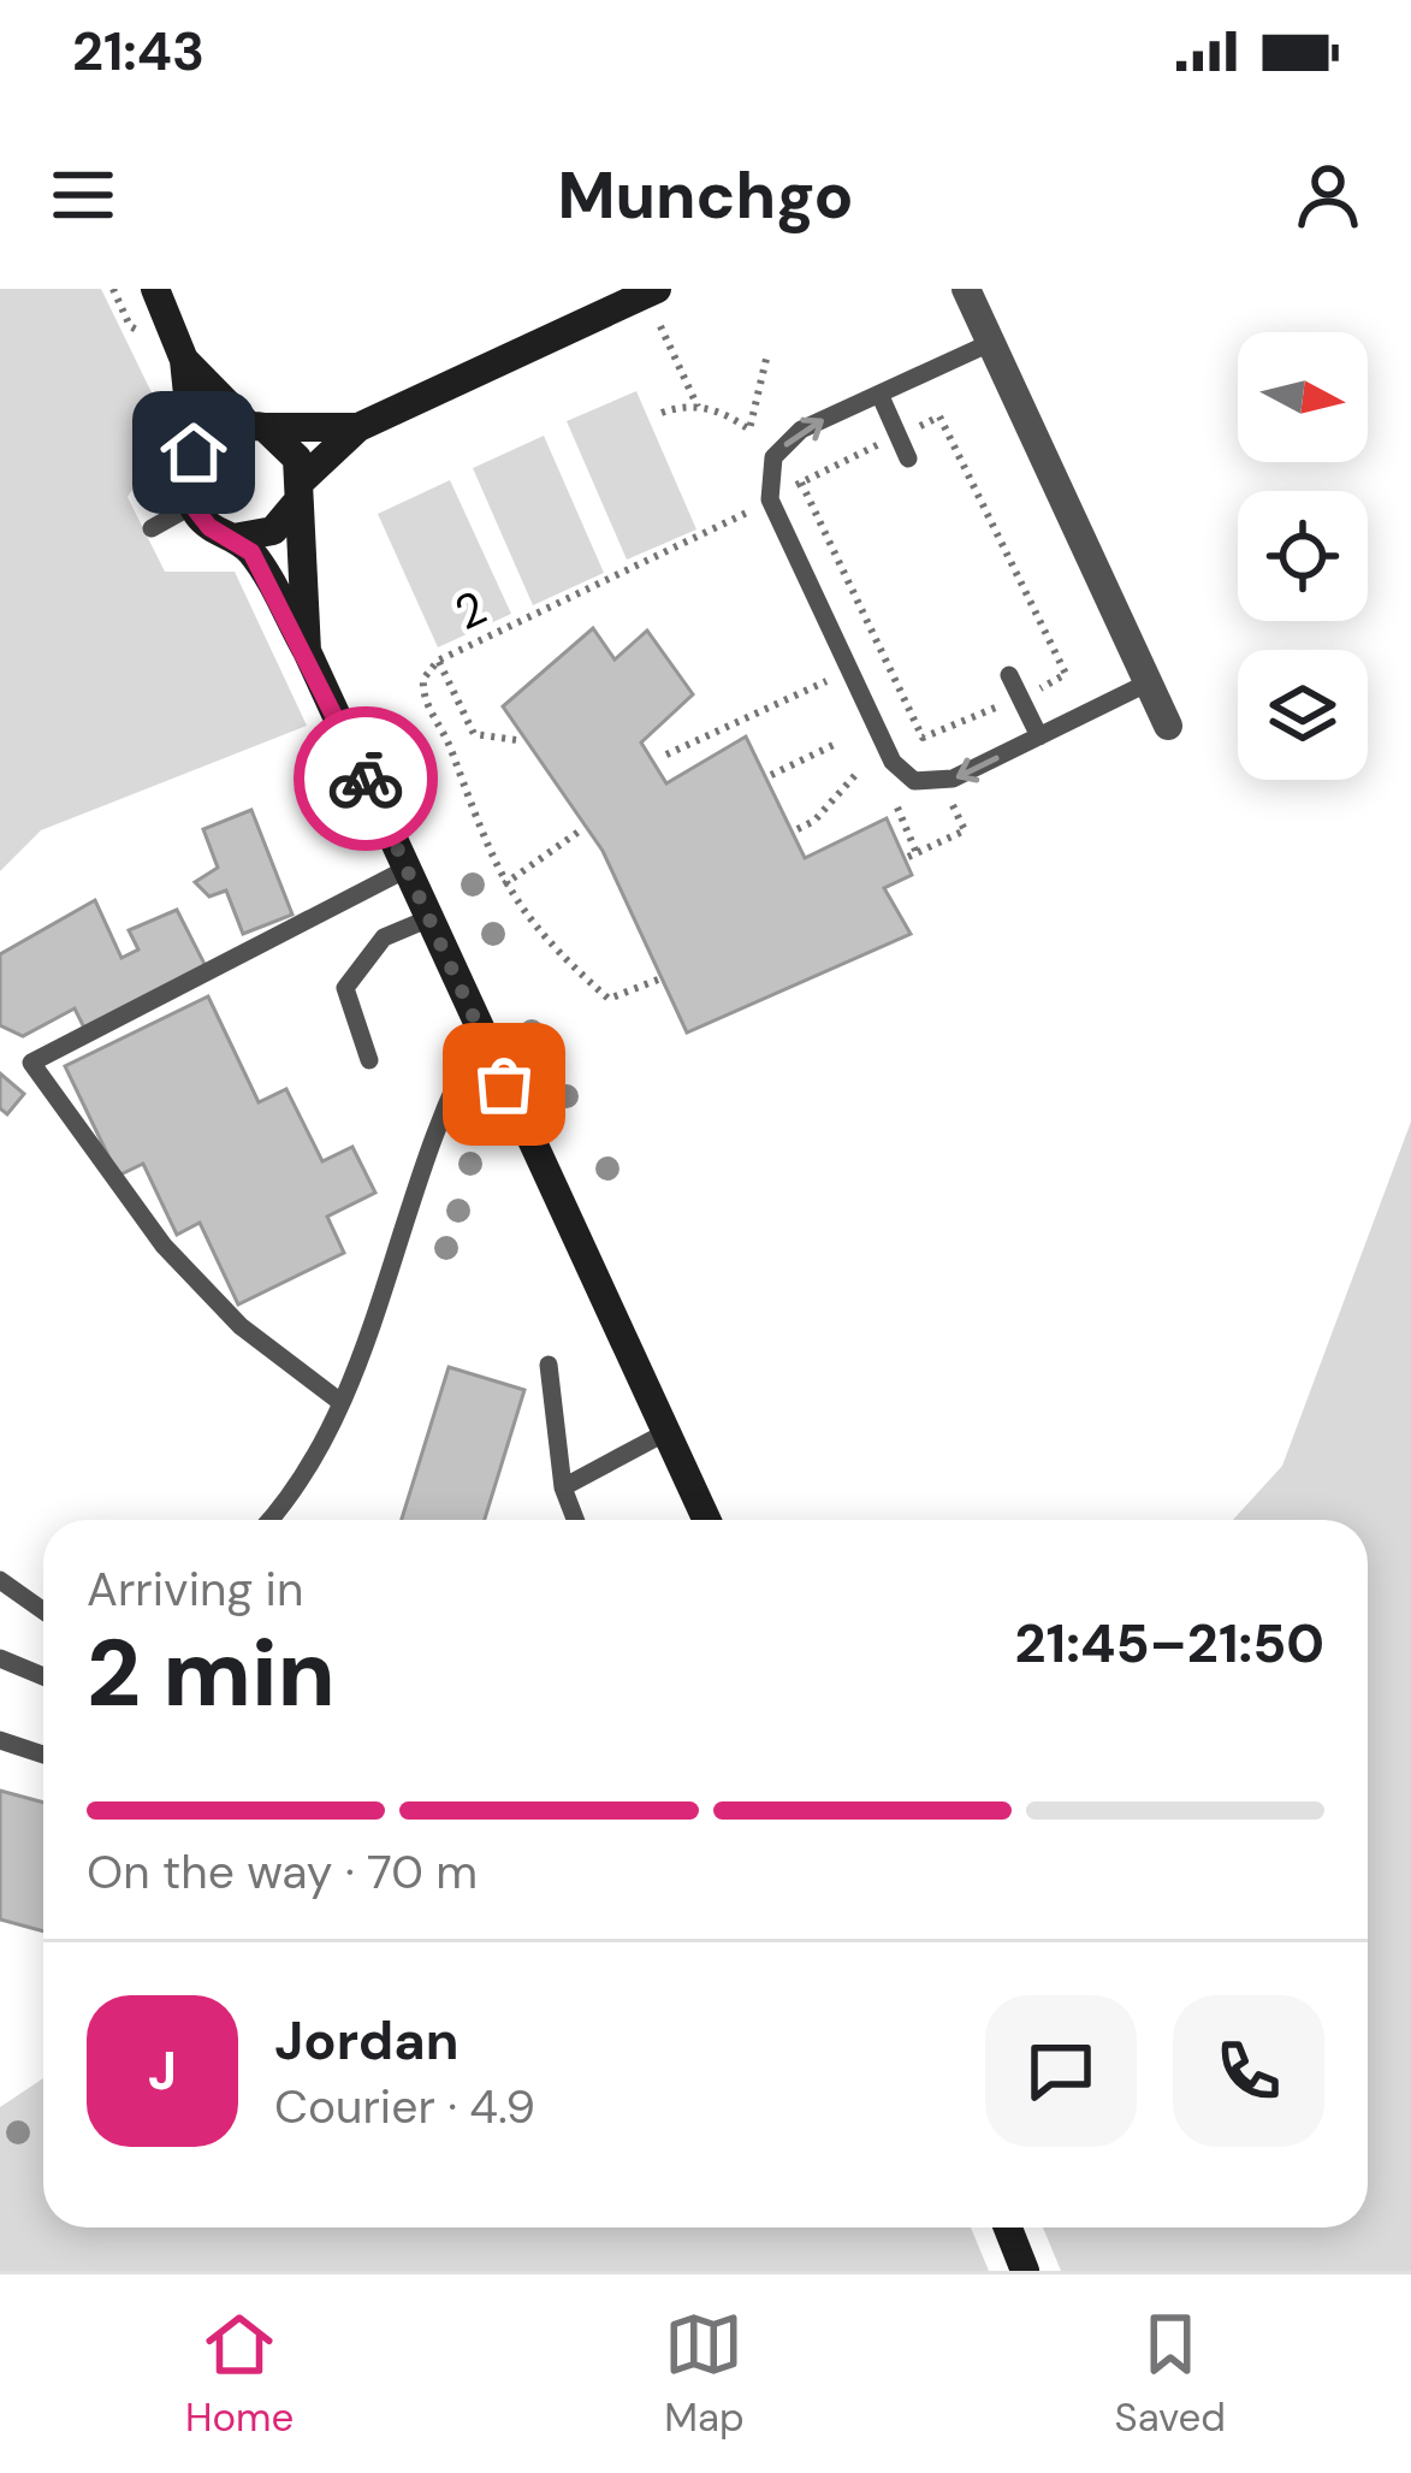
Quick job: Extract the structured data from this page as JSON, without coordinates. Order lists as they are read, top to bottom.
{
  "streets": {
    "path": ["2"]
  },
  "north": "right",
  "page": {
    "status": "21:43",
    "header": "Munchgo",
    "heading": ["2 min", "Arriving in", "21:45–21:50"],
    "panel": ["Jordan", "Courier · 4.9"],
    "bar": "On the way · 70 m",
    "round": "J",
    "tabs": ["Home", "Map", "Saved"]
  }
}
